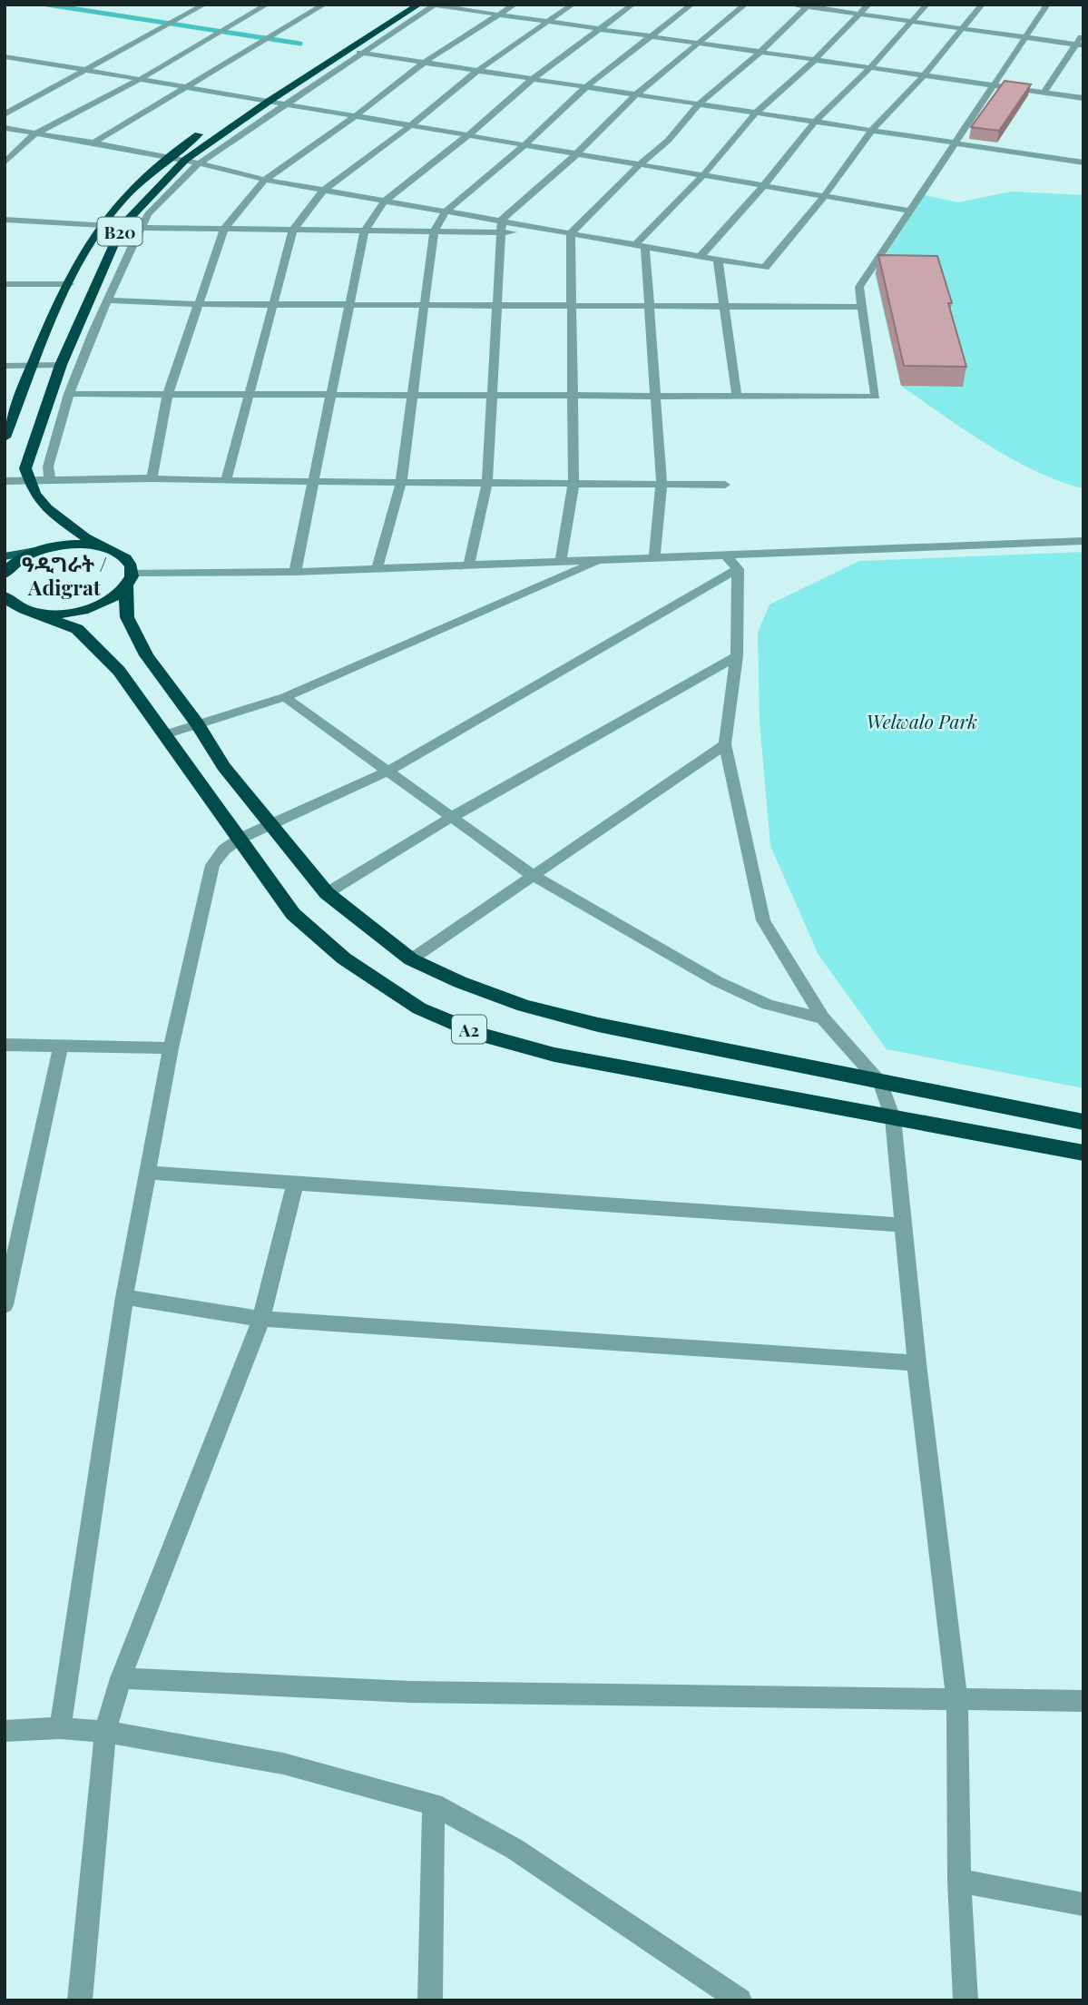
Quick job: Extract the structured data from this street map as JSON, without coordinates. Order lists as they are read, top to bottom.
{
  "streets": {
    "highway": ["B20", "A2"]
  },
  "districts": ["ዓዲግራት / Adigrat"],
  "parks": ["Welwalo Park"]
}
